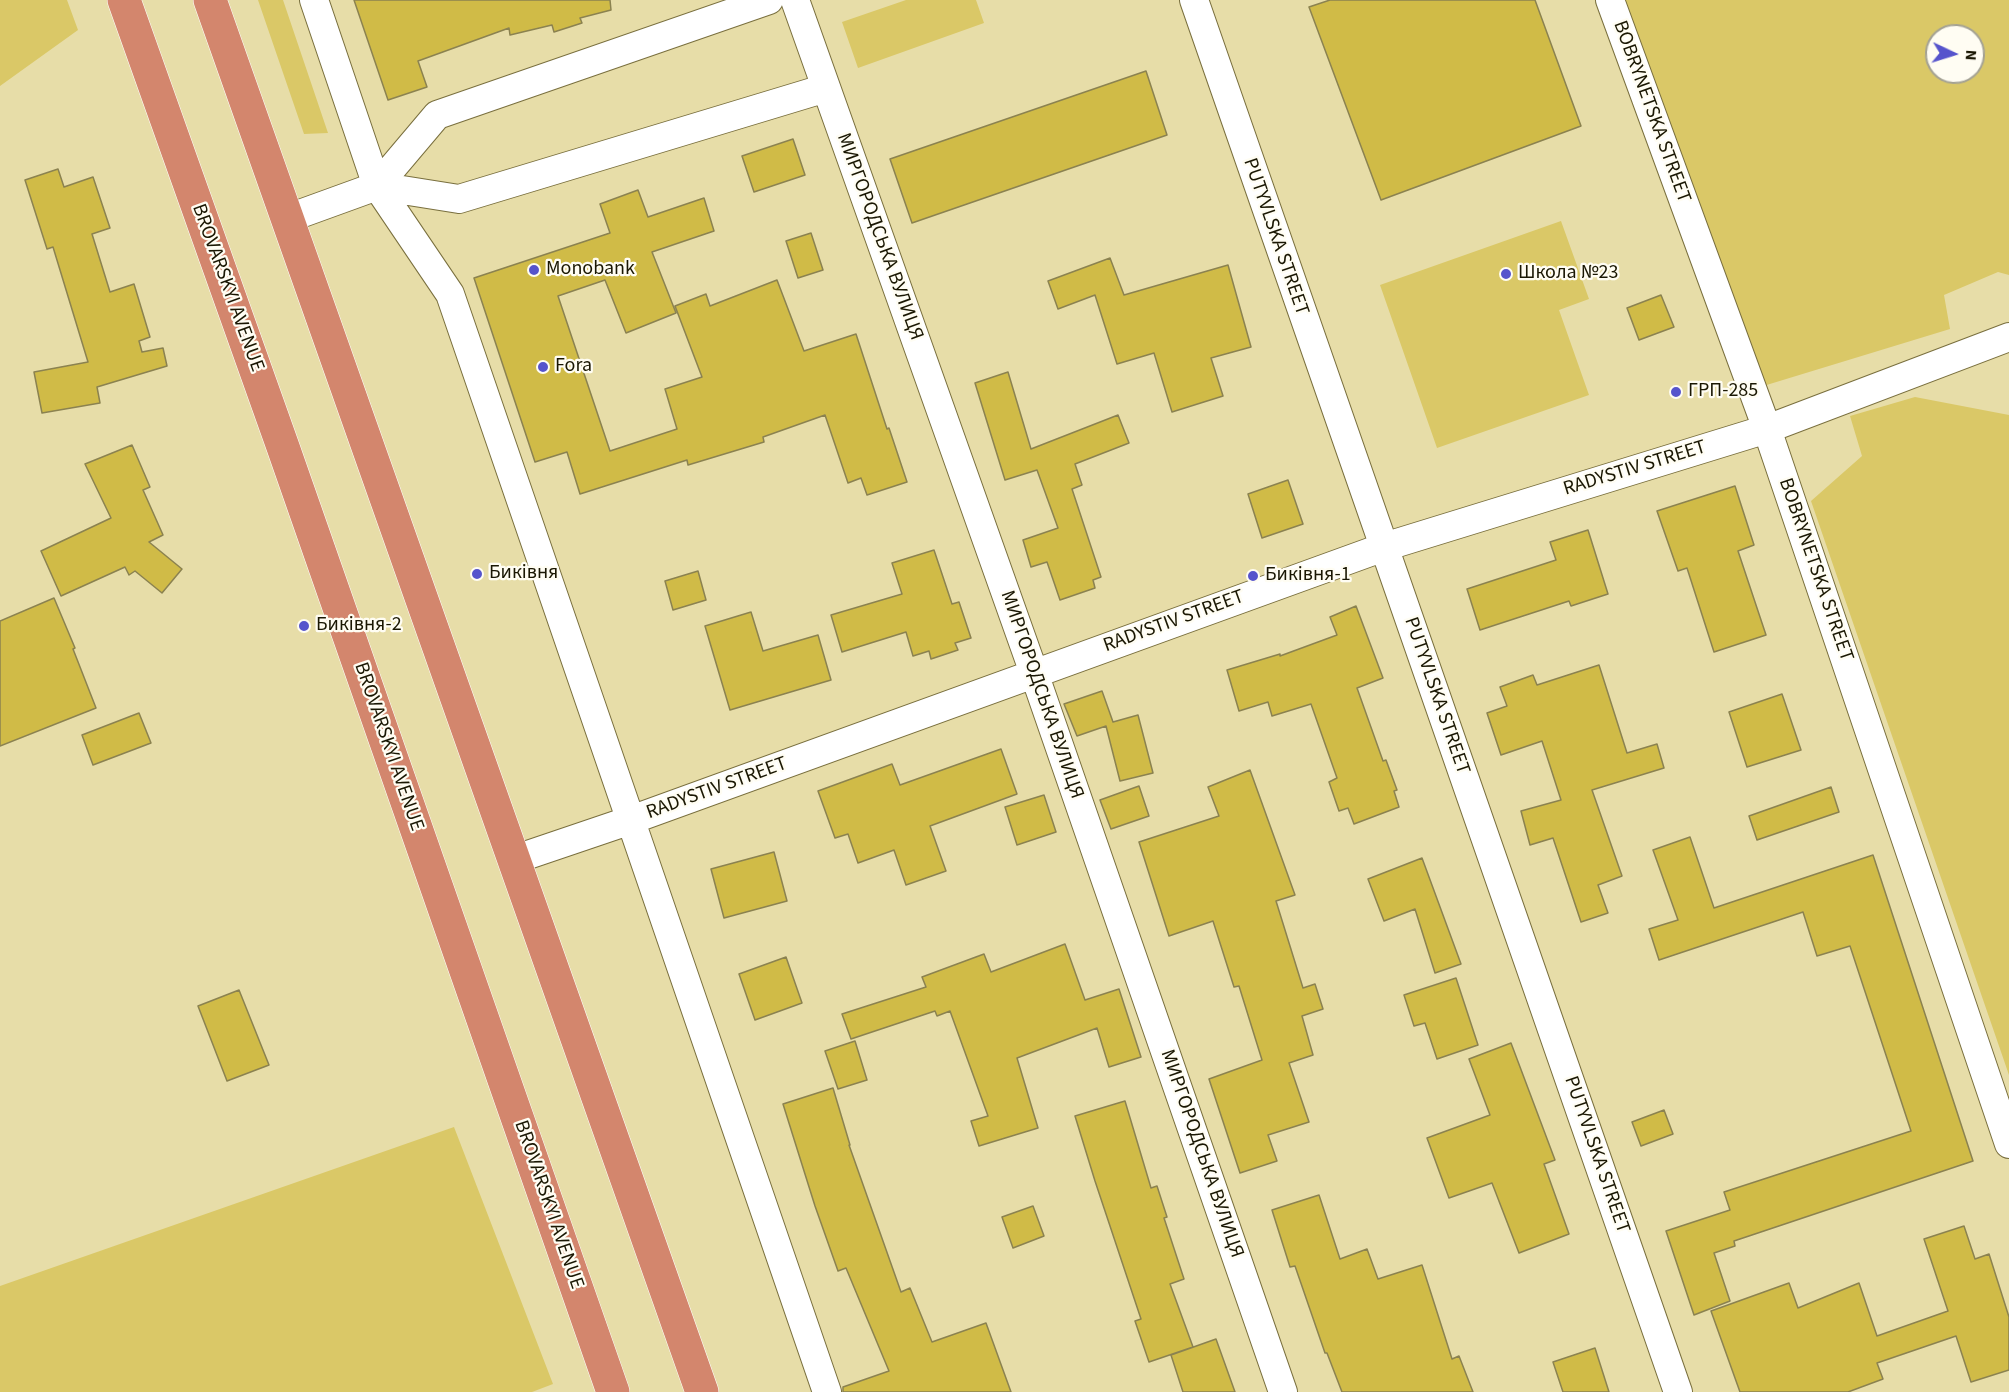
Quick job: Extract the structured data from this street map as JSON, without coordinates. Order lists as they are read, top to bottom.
{
  "streets": {
    "highway": ["BROVARSKYI AVENUE"],
    "street": [
      "BOBRYNETSKA STREET",
      "МИРГОРОДСЬКА ВУЛИЦЯ",
      "PUTYVLSKA STREET",
      "RADYSTIV STREET"
    ]
  },
  "crossings": [
    ["BOBRYNETSKA STREET", "RADYSTIV STREET"],
    ["МИРГОРОДСЬКА ВУЛИЦЯ", "RADYSTIV STREET"],
    ["PUTYVLSKA STREET", "RADYSTIV STREET"]
  ],
  "places": [
    "Monobank",
    "Школа №23",
    "Fora",
    "ГРП-285",
    "Бикiвня",
    "Бикiвня-1",
    "Бикiвня-2"
  ],
  "north": "right"
}
